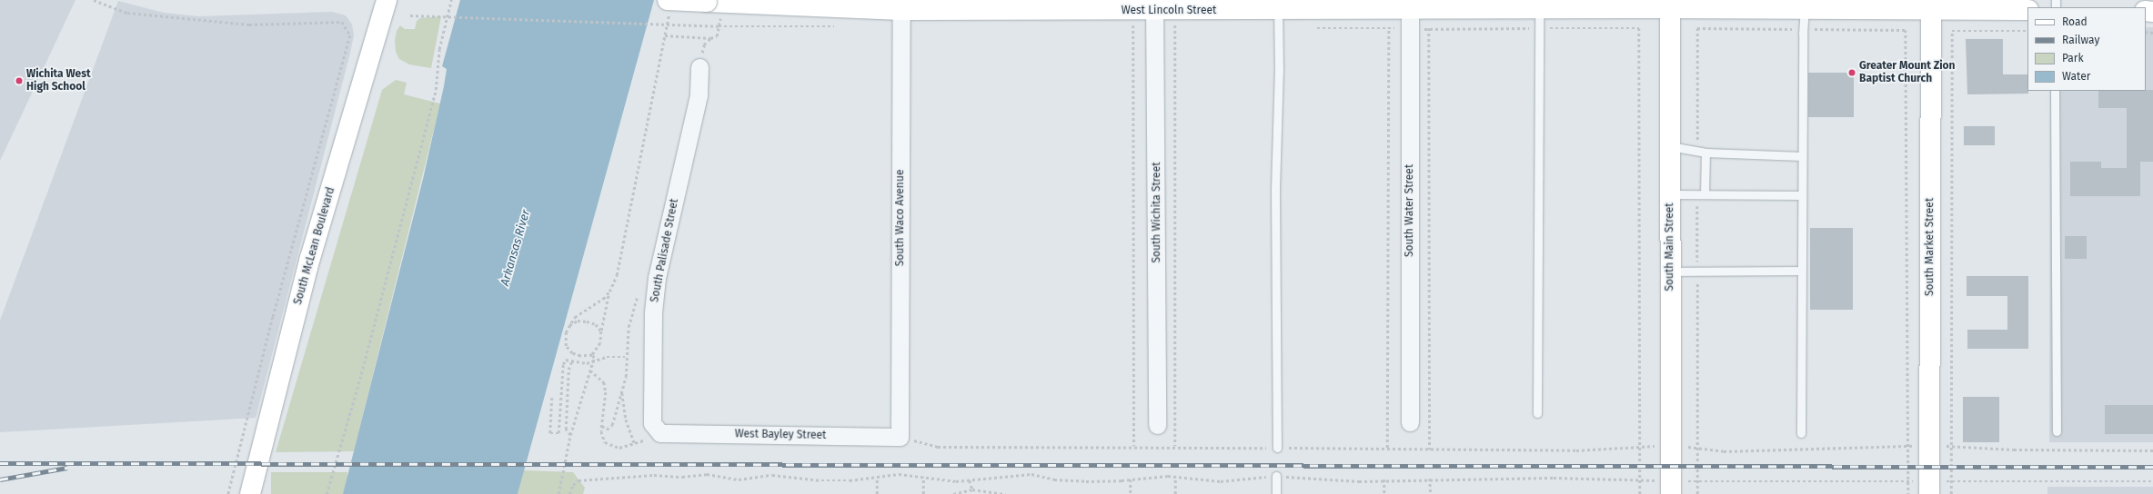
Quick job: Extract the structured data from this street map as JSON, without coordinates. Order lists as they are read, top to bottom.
{
  "streets": {
    "street": [
      "West Lincoln Street",
      "South Water Street",
      "South Wichita Street",
      "South Waco Avenue",
      "South McLean Boulevard",
      "South Main Street",
      "South Market Street",
      "South Palisade Street",
      "West Bayley Street"
    ]
  },
  "crossings": [
    ["West Lincoln Street", "South Water Street"],
    ["West Lincoln Street", "South Wichita Street"],
    ["West Lincoln Street", "South Waco Avenue"],
    ["West Lincoln Street", "South Main Street"],
    ["West Lincoln Street", "South Market Street"],
    ["South Waco Avenue", "West Bayley Street"],
    ["South Palisade Street", "West Bayley Street"]
  ],
  "water": ["Arkansas River"],
  "places": ["Greater Mount Zion Baptist Church", "Wichita West High School"],
  "legend": [
    "Road",
    "Railway",
    "Park",
    "Water"
  ]
}
